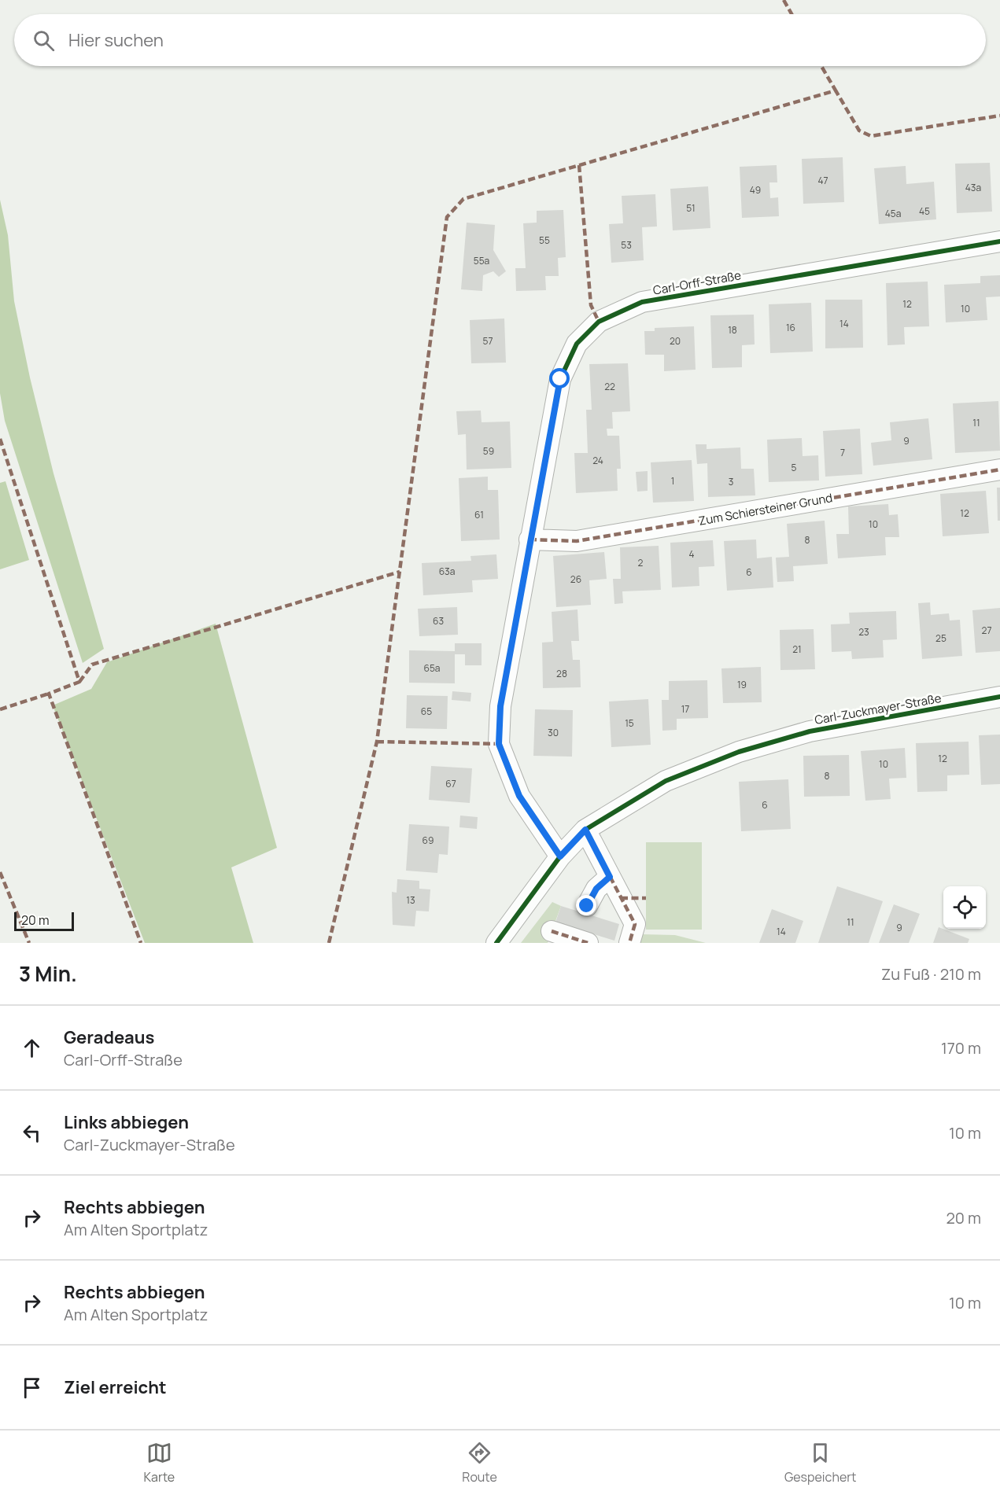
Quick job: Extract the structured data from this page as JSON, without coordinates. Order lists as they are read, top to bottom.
{
  "streets": {
    "street": ["Carl-Orff-Straße", "Zum Schiersteiner Grund", "Carl-Zuckmayer-Straße"]
  },
  "crossings": [
    ["Carl-Orff-Straße", "Zum Schiersteiner Grund"],
    ["Carl-Orff-Straße", "Carl-Zuckmayer-Straße"]
  ],
  "house_numbers": [
    "47",
    "43a",
    "49",
    "51",
    "45",
    "45a",
    "55",
    "53",
    "55a",
    "12",
    "10",
    "14",
    "16",
    "18",
    "57",
    "20",
    "22",
    "11",
    "9",
    "59",
    "7",
    "24",
    "5",
    "1",
    "3",
    "12",
    "61",
    "10",
    "8",
    "4",
    "2",
    "63a",
    "6",
    "26",
    "63",
    "27",
    "23",
    "25",
    "21",
    "65a",
    "28",
    "19",
    "17",
    "65",
    "15",
    "30",
    "12",
    "10",
    "8",
    "67",
    "6",
    "69",
    "13",
    "11",
    "9",
    "14"
  ],
  "scale_bar": "20 m",
  "page": {
    "search": "Hier suchen",
    "scale": "20 m",
    "heading": ["3 Min.", "Zu Fuß · 210 m"],
    "list": [
      ["Geradeaus", "Carl-Orff-Straße", "170 m"],
      ["Links abbiegen", "Carl-Zuckmayer-Straße", "10 m"],
      ["Rechts abbiegen", "Am Alten Sportplatz", "20 m"],
      ["Rechts abbiegen", "Am Alten Sportplatz", "10 m"],
      "Ziel erreicht"
    ],
    "nav": ["Karte", "Route", "Gespeichert"]
  }
}
